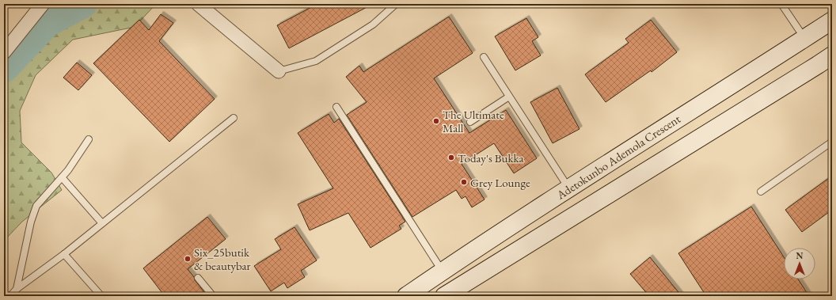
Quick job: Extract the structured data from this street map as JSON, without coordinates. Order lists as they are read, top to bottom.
{
  "streets": {
    "main road": ["Adetokunbo Ademola Crescent"]
  },
  "places": [
    "The Ultimate Mall",
    "Today's Bukka",
    "Grey Lounge",
    "Six_25butik & beautybar"
  ],
  "north": "top"
}
